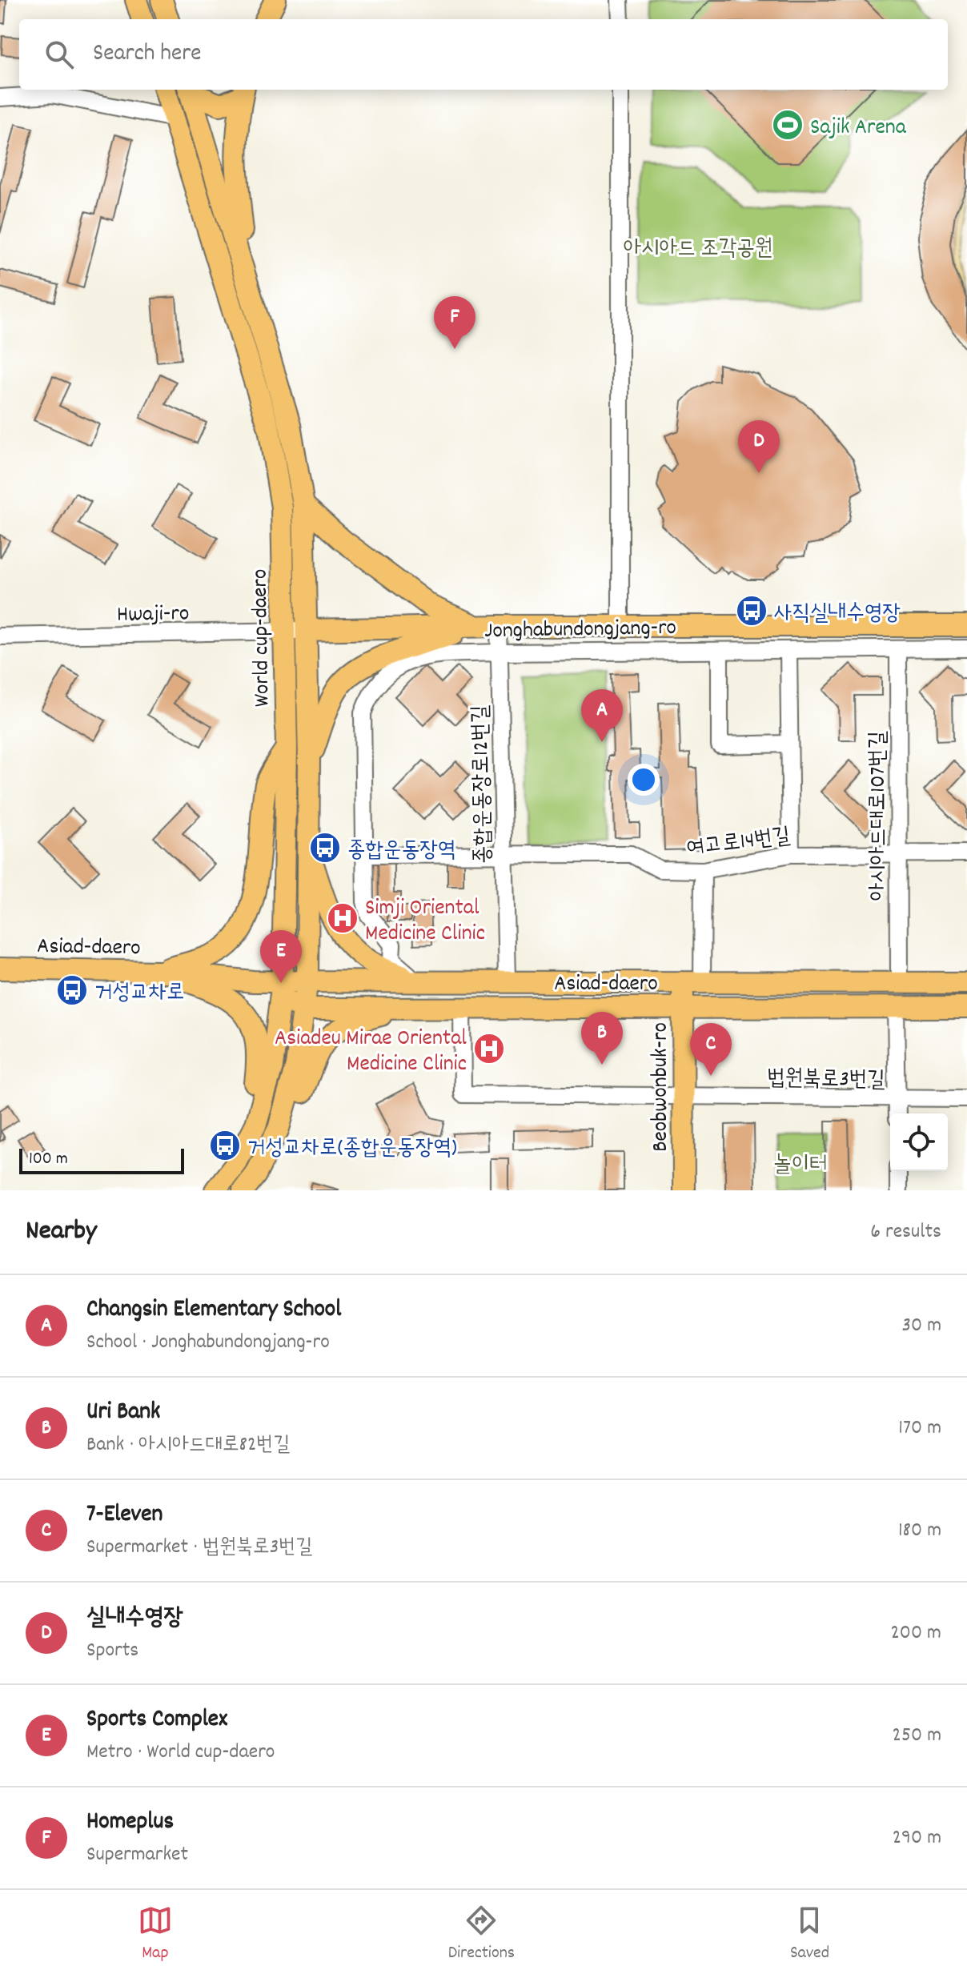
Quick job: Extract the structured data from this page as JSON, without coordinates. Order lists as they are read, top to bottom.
{
  "streets": {
    "main road": [
      "Jonghabundongjang-ro",
      "World cup-daero",
      "Asiad-daero",
      "Beobwonbuk-ro"
    ],
    "street": [
      "Hwaji-ro",
      "종합운동장로12번길",
      "아시아드대로107번길",
      "여고로14번길",
      "법원북로3번길"
    ]
  },
  "crossings": [
    ["Hwaji-ro", "Jonghabundongjang-ro"],
    ["Hwaji-ro", "World cup-daero"],
    ["Jonghabundongjang-ro", "종합운동장로12번길"],
    ["Jonghabundongjang-ro", "아시아드대로107번길"],
    ["Jonghabundongjang-ro", "여고로14번길"],
    ["Jonghabundongjang-ro", "Asiad-daero"],
    ["World cup-daero", "Asiad-daero"],
    ["종합운동장로12번길", "여고로14번길"],
    ["종합운동장로12번길", "Asiad-daero"],
    ["아시아드대로107번길", "여고로14번길"],
    ["아시아드대로107번길", "Asiad-daero"],
    ["Asiad-daero", "법원북로3번길"],
    ["Asiad-daero", "Beobwonbuk-ro"],
    ["법원북로3번길", "Beobwonbuk-ro"]
  ],
  "parks": ["아시아드 조각공원", "놀이터"],
  "places": {
    "sports": ["Sajik Arena"],
    "bus stop": [
      "사직실내수영장",
      "종합운동장역",
      "거성교차로",
      "거성교차로(종합운동장역)"
    ],
    "hospital": ["Simji Oriental Medicine Clinic", "Asiadeu Mirae Oriental Medicine Clinic"]
  },
  "scale_bar": "100 m",
  "page": {
    "search": "Search here",
    "pins": [
      "F",
      "D",
      "A",
      "E",
      "B",
      "C"
    ],
    "scale": "100 m",
    "heading": ["Nearby", "6 results"],
    "list": [
      {
        "mark": "A",
        "name": "Changsin Elementary School",
        "note": "School · Jonghabundongjang-ro",
        "value": "30 m"
      },
      {
        "mark": "B",
        "name": "Uri Bank",
        "note": "Bank · 아시아드대로82번길",
        "value": "170 m"
      },
      {
        "mark": "C",
        "name": "7-Eleven",
        "note": "Supermarket · 법원북로3번길",
        "value": "180 m"
      },
      {
        "mark": "D",
        "name": "실내수영장",
        "note": "Sports",
        "value": "200 m"
      },
      {
        "mark": "E",
        "name": "Sports Complex",
        "note": "Metro · World cup-daero",
        "value": "250 m"
      },
      {
        "mark": "F",
        "name": "Homeplus",
        "note": "Supermarket",
        "value": "290 m"
      }
    ],
    "nav": ["Map", "Directions", "Saved"]
  }
}
